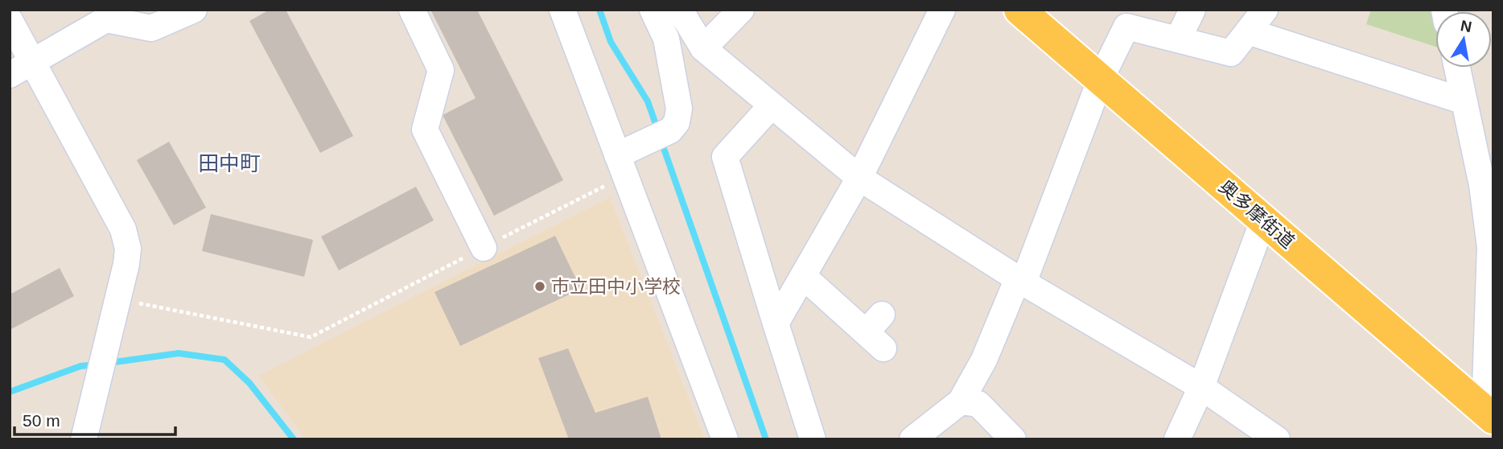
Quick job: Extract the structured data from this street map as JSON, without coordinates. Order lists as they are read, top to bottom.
{
  "streets": {
    "main road": ["奥多摩街道"]
  },
  "districts": ["田中町"],
  "places": ["市立田中小学校"],
  "scale_bar": "50 m",
  "north": "top"
}
